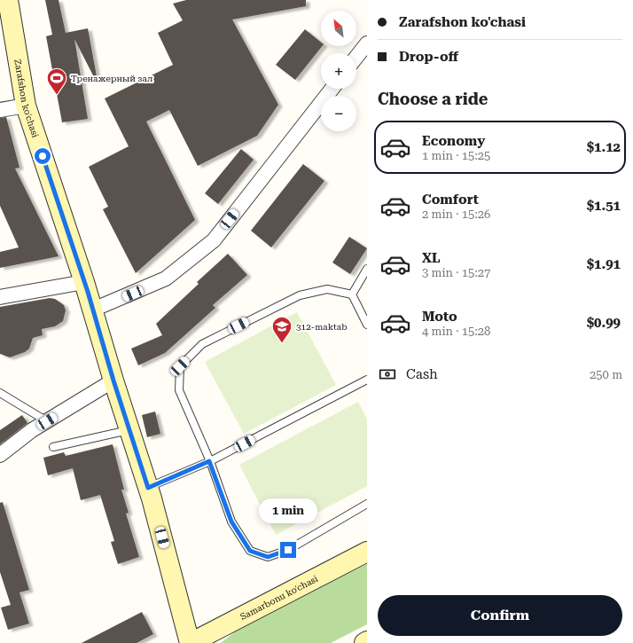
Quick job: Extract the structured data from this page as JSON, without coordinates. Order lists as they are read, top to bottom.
{
  "streets": {
    "street": ["Zarafshon ko'chasi", "Samarbonu ko'chasi"]
  },
  "crossings": [
    ["Zarafshon ko'chasi", "Samarbonu ko'chasi"]
  ],
  "places": {
    "sports": ["Тренажерный зал"],
    "school or university": ["312-maktab"]
  },
  "north": "top left",
  "page": {
    "banner": ["Zarafshon ko'chasi", "Drop-off"],
    "map_buttons": ["+", "−"],
    "heading": "Choose a ride",
    "list": [
      {
        "name": "Economy",
        "note": "1 min · 15:25",
        "value": "$1.12"
      },
      {
        "name": "Comfort",
        "note": "2 min · 15:26",
        "value": "$1.51"
      },
      {
        "name": "XL",
        "note": "3 min · 15:27",
        "value": "$1.91"
      },
      {
        "name": "Moto",
        "note": "4 min · 15:28",
        "value": "$0.99"
      }
    ],
    "pay": ["Cash", "250 m"],
    "bubble": "1 min",
    "buttons": "Confirm"
  }
}
